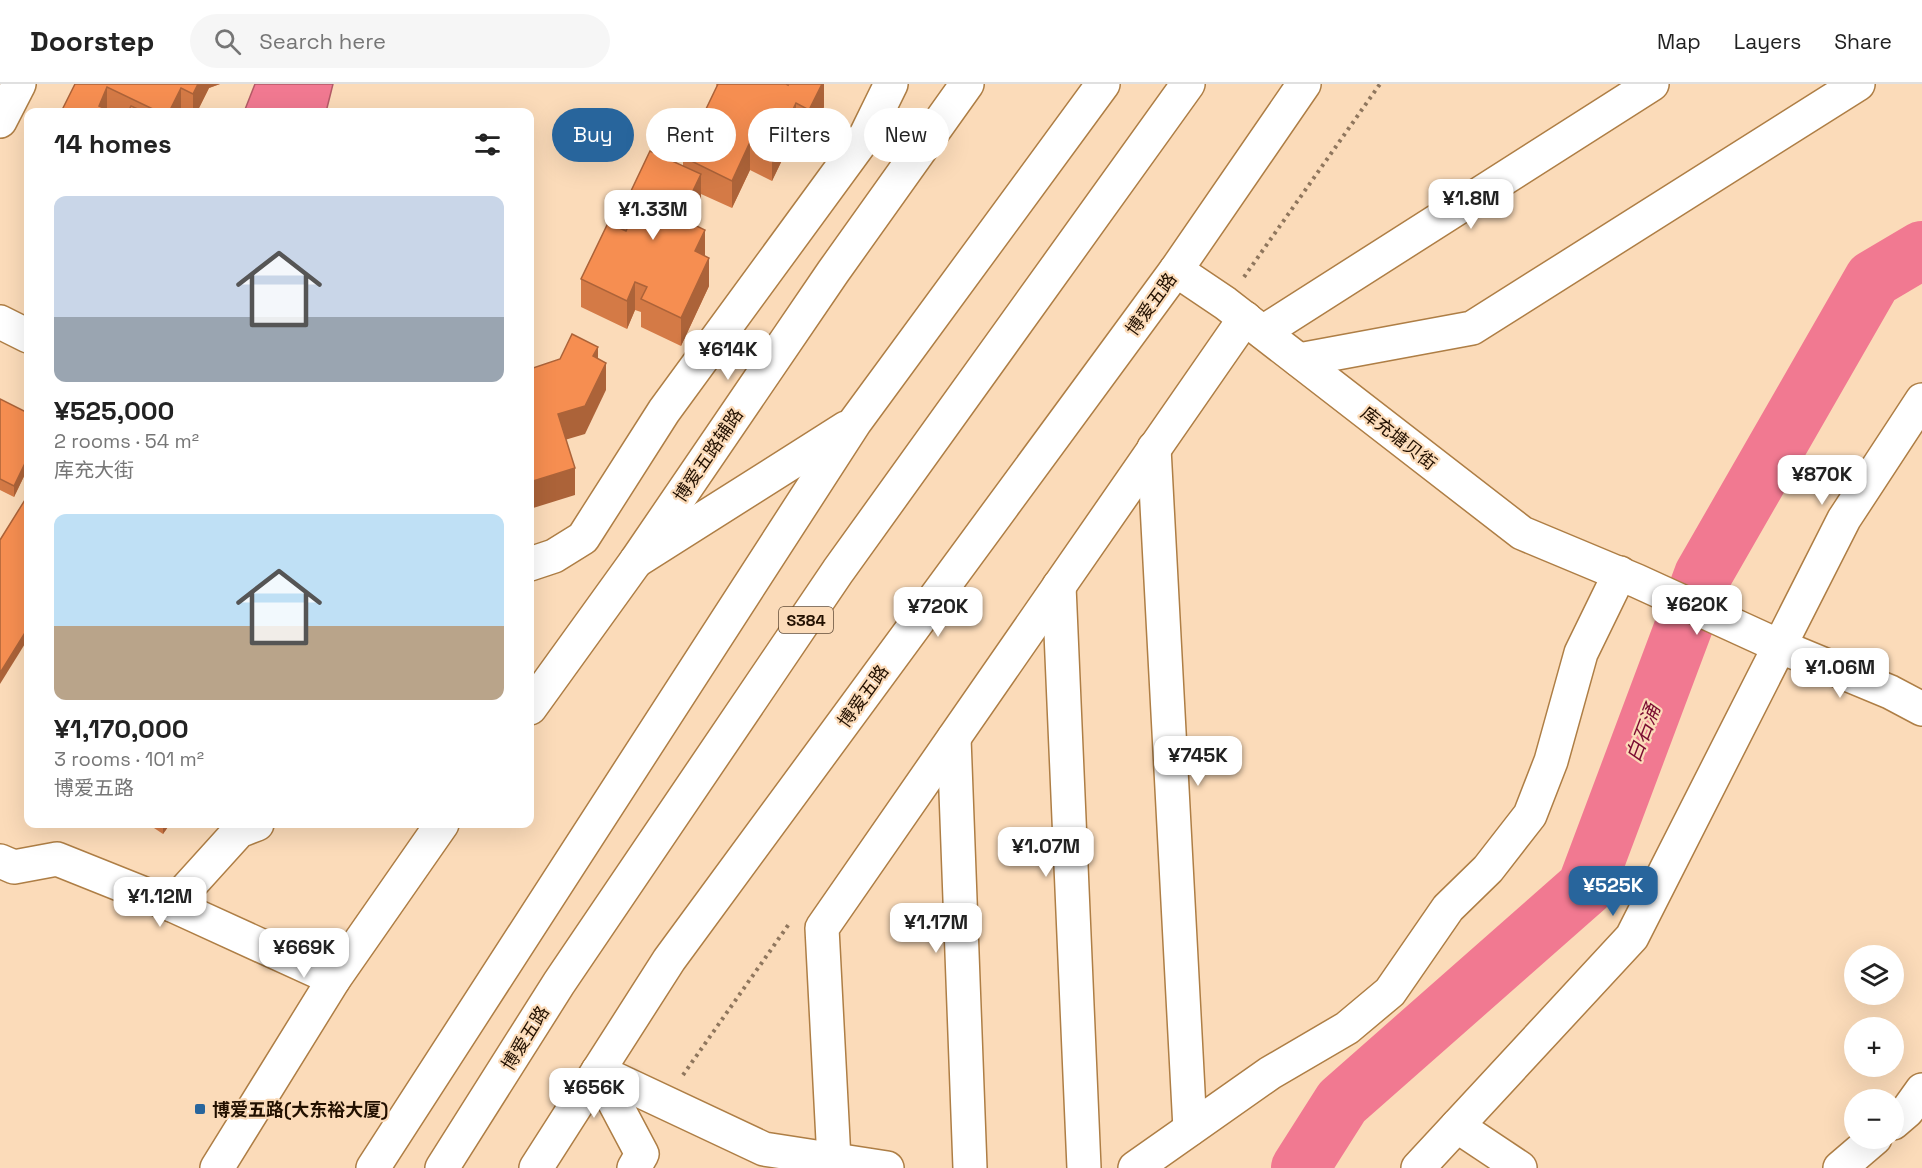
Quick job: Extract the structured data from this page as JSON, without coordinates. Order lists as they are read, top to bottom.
{
  "streets": {
    "main road": [
      "博爱五路",
      "库充塘贝街",
      "博爱五路辅路",
      "S384"
    ]
  },
  "crossings": [
    ["博爱五路", "库充塘贝街"]
  ],
  "water": ["白石涌"],
  "places": {
    "transit": ["博爱五路(大东裕大厦)"]
  },
  "page": {
    "header": "Doorstep",
    "search": "Search here",
    "nav": ["Map", "Layers", "Share"],
    "chip": [
      "Buy",
      "Rent",
      "Filters",
      "New"
    ],
    "heading": "14 homes",
    "price": [
      "¥1.8M",
      "¥1.33M",
      "¥614K",
      "¥870K",
      "¥620K",
      "¥720K",
      "¥1.06M",
      "¥745K",
      "¥1.07M",
      "¥525K",
      "¥1.12M",
      "¥1.17M",
      "¥669K",
      "¥656K"
    ],
    "list": [
      {
        "name": "¥525,000",
        "note": "2 rooms · 54 m² · 库充大街"
      },
      {
        "name": "¥1,170,000",
        "note": "3 rooms · 101 m² · 博爱五路"
      }
    ],
    "map_buttons": ["+", "−"]
  }
}
